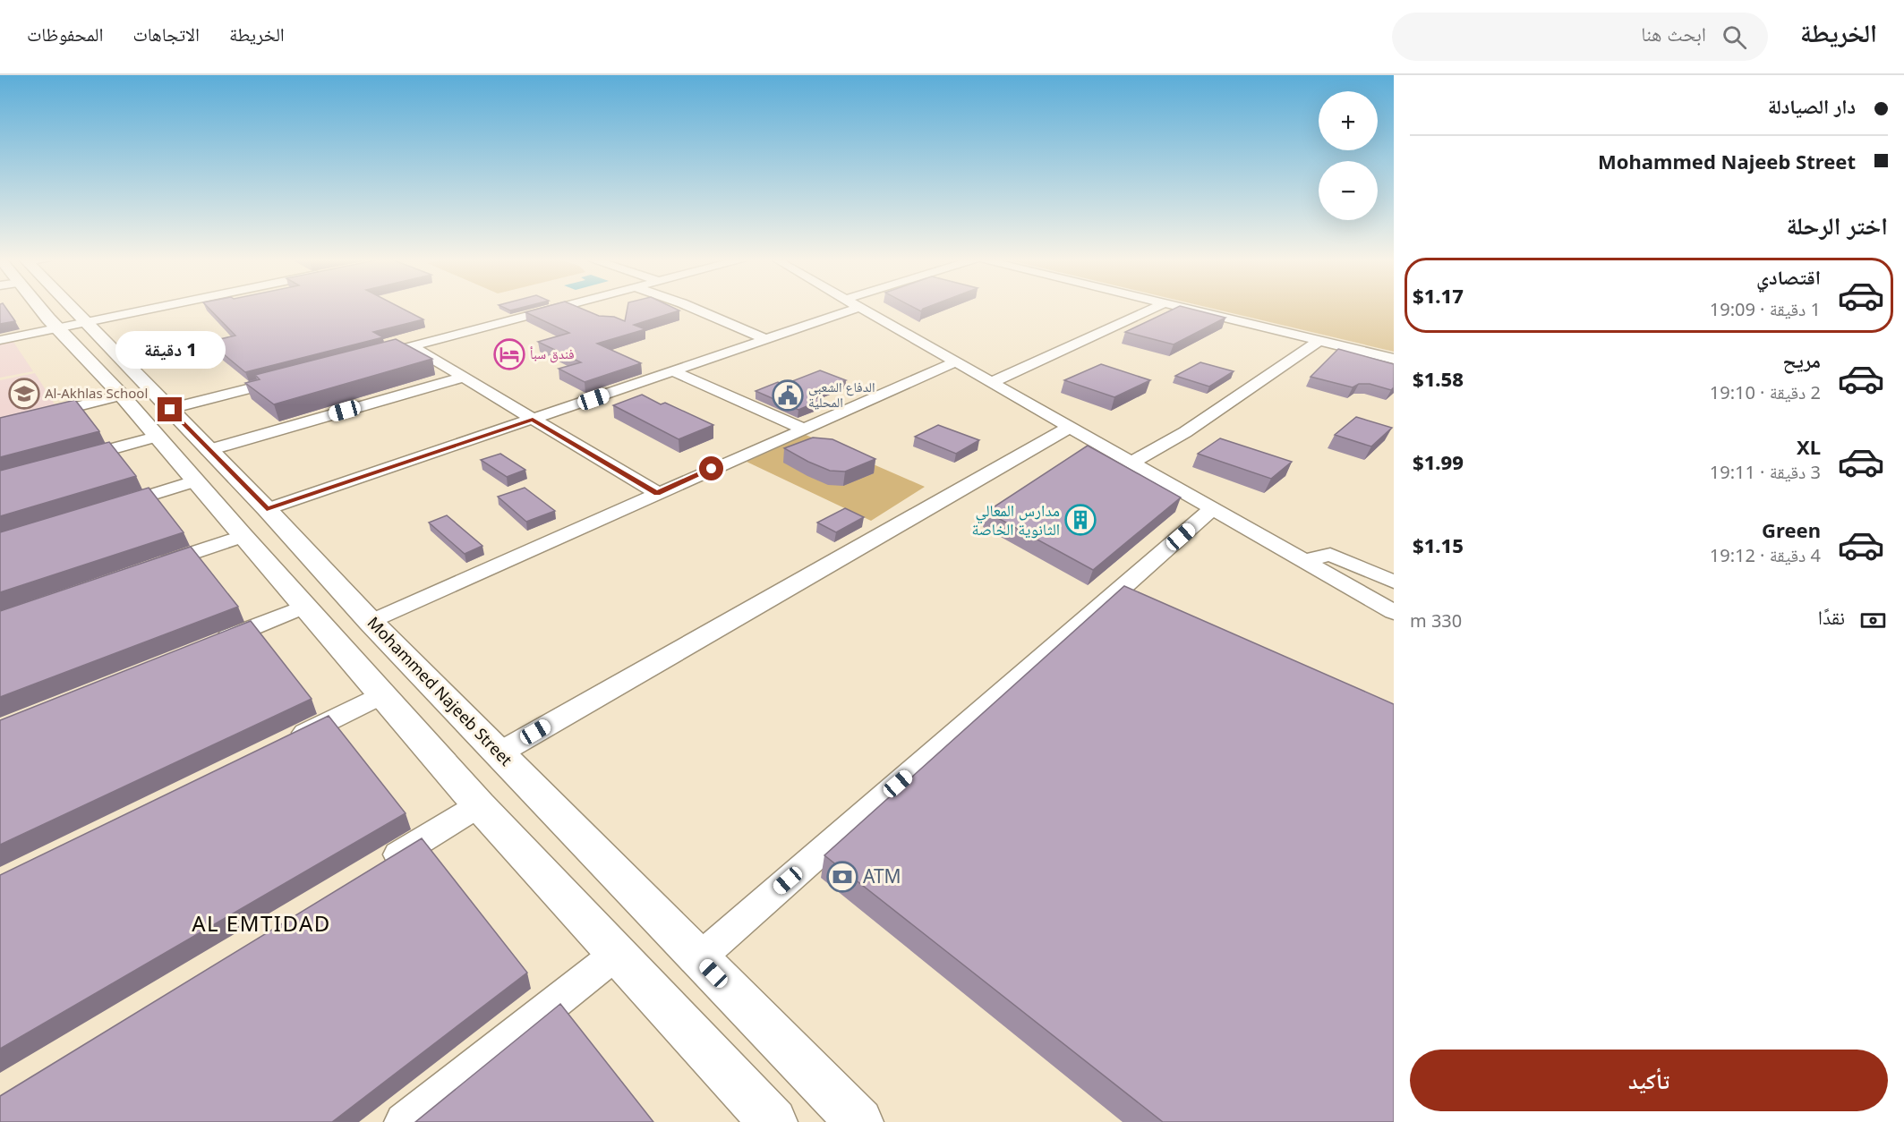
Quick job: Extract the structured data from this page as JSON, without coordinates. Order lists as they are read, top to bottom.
{
  "streets": {
    "main road": ["Mohammed Najeeb Street"]
  },
  "districts": ["AL EMTIDAD"],
  "places": {
    "hotel": ["فندق سبأ"],
    "school or university": ["Al-Akhlas School"],
    "public building": ["الدفاع الشعبي المحلية"],
    "building": ["مدارس المعالي الثانوية الخاصة"],
    "bank": ["ATM"]
  },
  "page": {
    "header": "الخريطة",
    "search": "ابحث هنا",
    "nav": ["الخريطة", "الاتجاهات", "المحفوظات"],
    "banner": ["دار الصيادلة", "Mohammed Najeeb Street"],
    "map_buttons": ["+", "−"],
    "heading": "اختر الرحلة",
    "list": [
      {
        "name": "اقتصادي",
        "note": "1 دقيقة · 19:09",
        "value": "$1.17"
      },
      {
        "name": "مريح",
        "note": "2 دقيقة · 19:10",
        "value": "$1.58"
      },
      {
        "name": "XL",
        "note": "3 دقيقة · 19:11",
        "value": "$1.99"
      },
      {
        "name": "Green",
        "note": "4 دقيقة · 19:12",
        "value": "$1.15"
      }
    ],
    "bubble": "1 دقيقة",
    "pay": ["نقدًا", "330 m"],
    "buttons": "تأكيد"
  }
}
